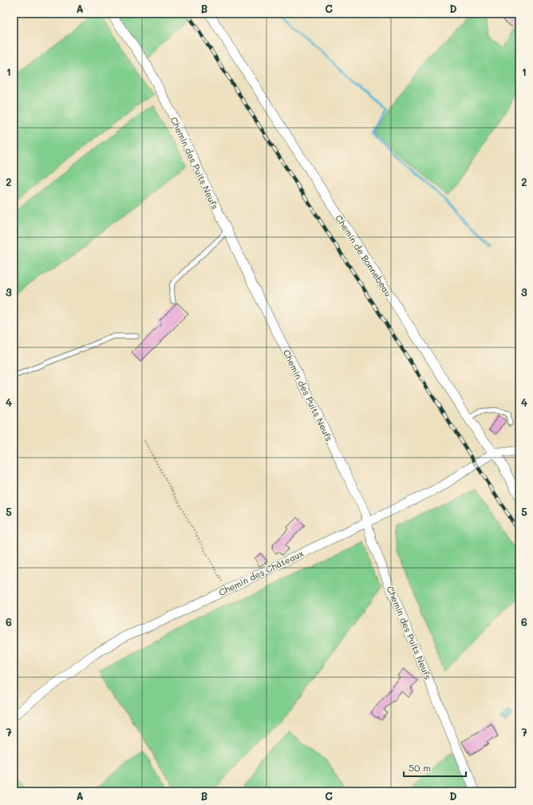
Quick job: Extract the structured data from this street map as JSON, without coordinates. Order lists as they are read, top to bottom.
{
  "streets": {
    "street": ["Chemin des Puits Neufs", "Chemin de Bonnebeau", "Chemin des Châteaux"]
  },
  "crossings": [
    ["Chemin des Puits Neufs", "Chemin des Châteaux"],
    ["Chemin de Bonnebeau", "Chemin des Châteaux"]
  ],
  "scale_bar": "50 m",
  "grid": {
    "columns": [
      "A",
      "B",
      "C",
      "D"
    ],
    "rows": [
      "1",
      "2",
      "3",
      "4",
      "5",
      "6",
      "7"
    ]
  }
}
